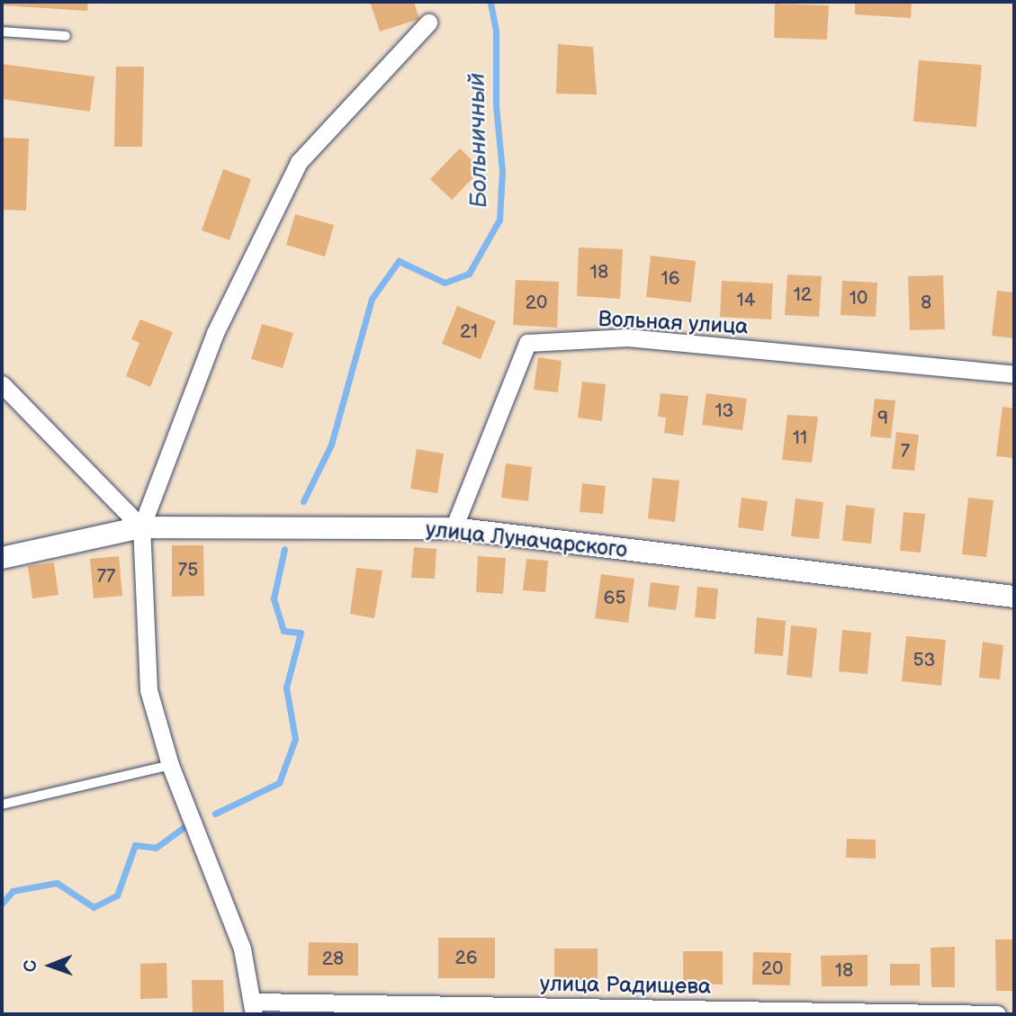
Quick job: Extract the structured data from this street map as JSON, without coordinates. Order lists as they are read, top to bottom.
{
  "streets": {
    "street": ["Вольная улица", "улица Луначарского", "улица Радищева"]
  },
  "crossings": [
    ["Вольная улица", "улица Луначарского"]
  ],
  "water": ["Больничный"],
  "house_numbers": [
    "18",
    "16",
    "12",
    "10",
    "14",
    "20",
    "8",
    "21",
    "13",
    "9",
    "11",
    "7",
    "75",
    "77",
    "65",
    "53",
    "26",
    "28",
    "20",
    "18"
  ],
  "north": "left"
}
